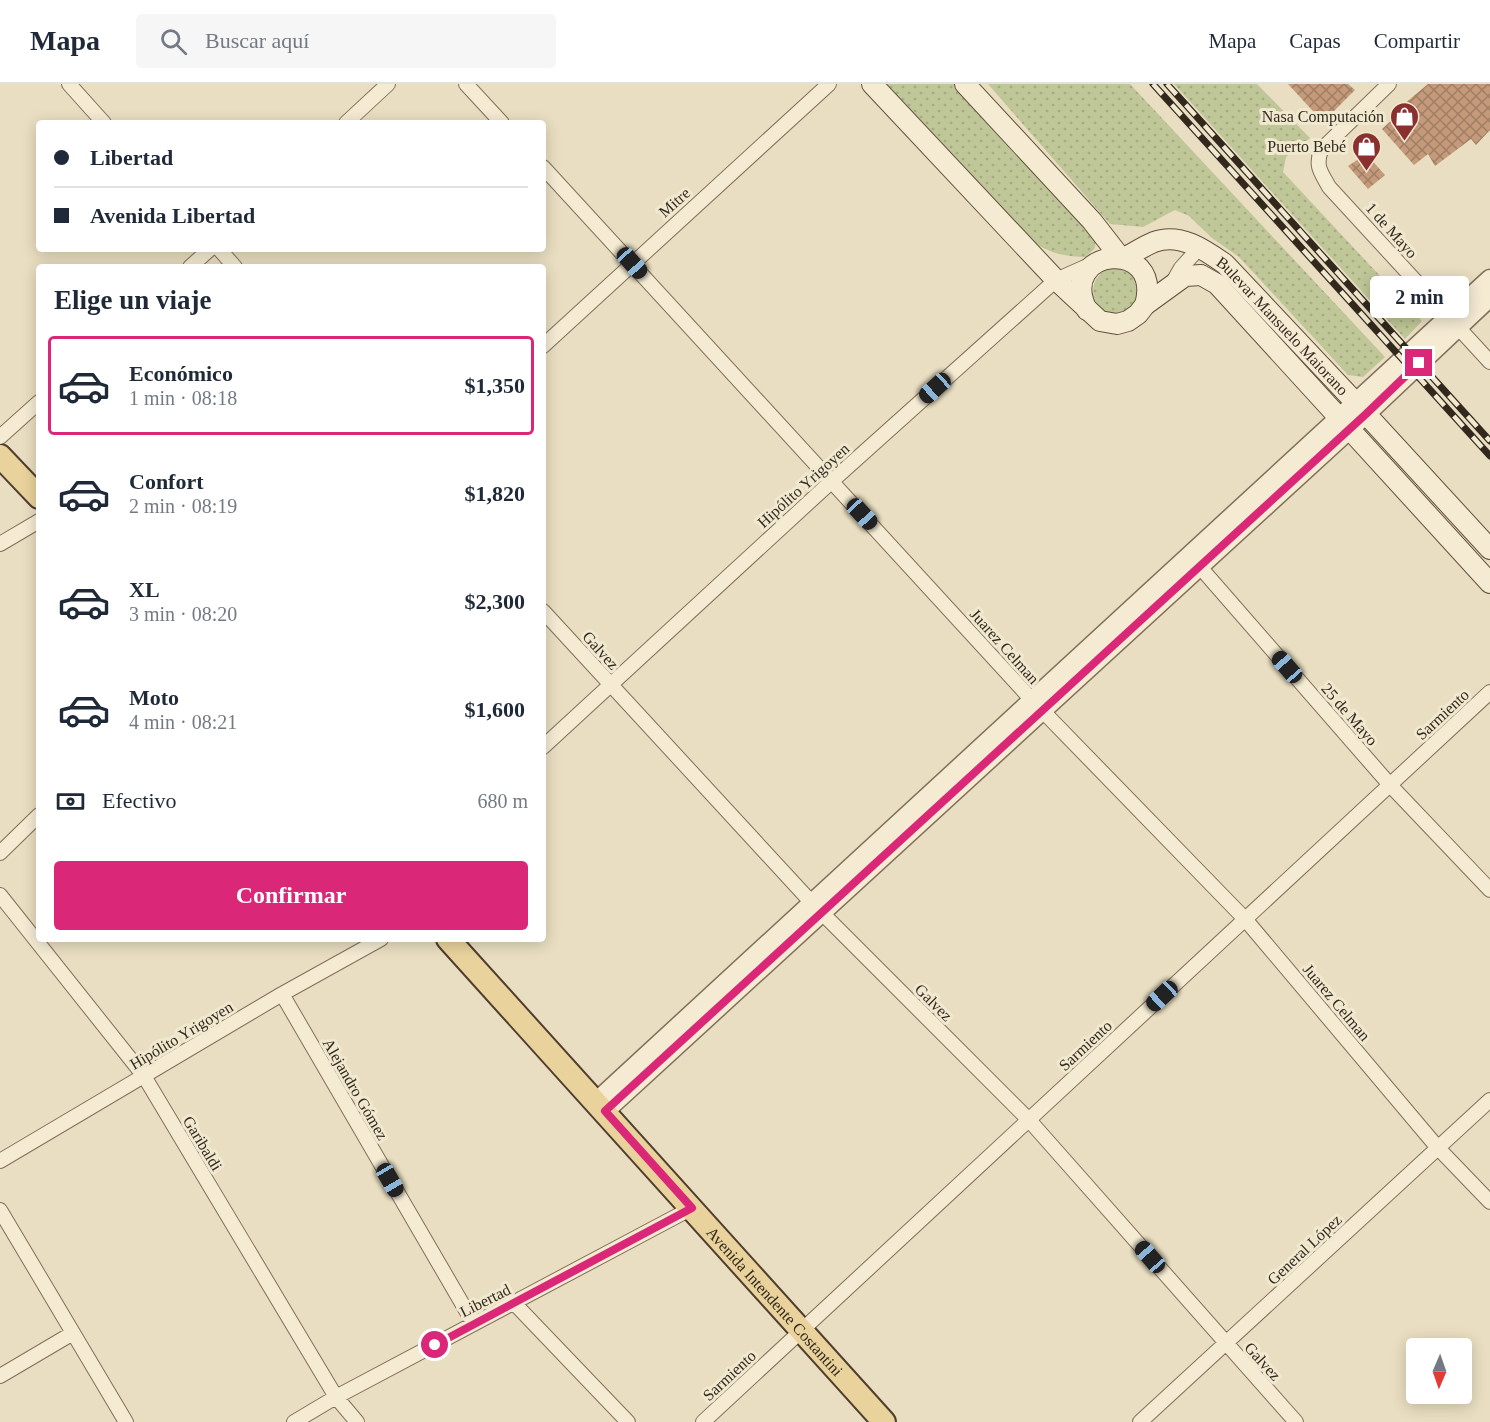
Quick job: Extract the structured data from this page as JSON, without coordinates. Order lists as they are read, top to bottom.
{
  "streets": {
    "main road": ["Bulevar Mansuelo Maiorano", "Avenida Intendente Costantini"],
    "street": [
      "Mitre",
      "1 de Mayo",
      "Hipólito Yrigoyen",
      "Juarez Celman",
      "Galvez",
      "25 de Mayo",
      "Sarmiento",
      "Alejandro Gómez",
      "Garibaldi",
      "General López",
      "Libertad"
    ]
  },
  "crossings": [
    ["Mitre", "Juarez Celman"],
    ["Bulevar Mansuelo Maiorano", "Hipólito Yrigoyen"],
    ["Hipólito Yrigoyen", "Juarez Celman"],
    ["Hipólito Yrigoyen", "Galvez"],
    ["Hipólito Yrigoyen", "Alejandro Gómez"],
    ["Hipólito Yrigoyen", "Garibaldi"],
    ["Juarez Celman", "Sarmiento"],
    ["Juarez Celman", "General López"],
    ["Galvez", "Sarmiento"],
    ["Galvez", "General López"],
    ["25 de Mayo", "Sarmiento"],
    ["Sarmiento", "Avenida Intendente Costantini"],
    ["Alejandro Gómez", "Libertad"],
    ["Garibaldi", "Libertad"],
    ["Libertad", "Avenida Intendente Costantini"]
  ],
  "places": {
    "shop": ["Nasa Computación", "Puerto Bebé"]
  },
  "north": "bottom",
  "page": {
    "header": "Mapa",
    "search": "Buscar aquí",
    "nav": ["Mapa", "Capas", "Compartir"],
    "banner": ["Libertad", "Avenida Libertad"],
    "heading": "Elige un viaje",
    "bubble": "2 min",
    "list": [
      {
        "name": "Económico",
        "note": "1 min · 08:18",
        "value": "$1,350"
      },
      {
        "name": "Confort",
        "note": "2 min · 08:19",
        "value": "$1,820"
      },
      {
        "name": "XL",
        "note": "3 min · 08:20",
        "value": "$2,300"
      },
      {
        "name": "Moto",
        "note": "4 min · 08:21",
        "value": "$1,600"
      }
    ],
    "pay": ["Efectivo", "680 m"],
    "buttons": "Confirmar"
  }
}
